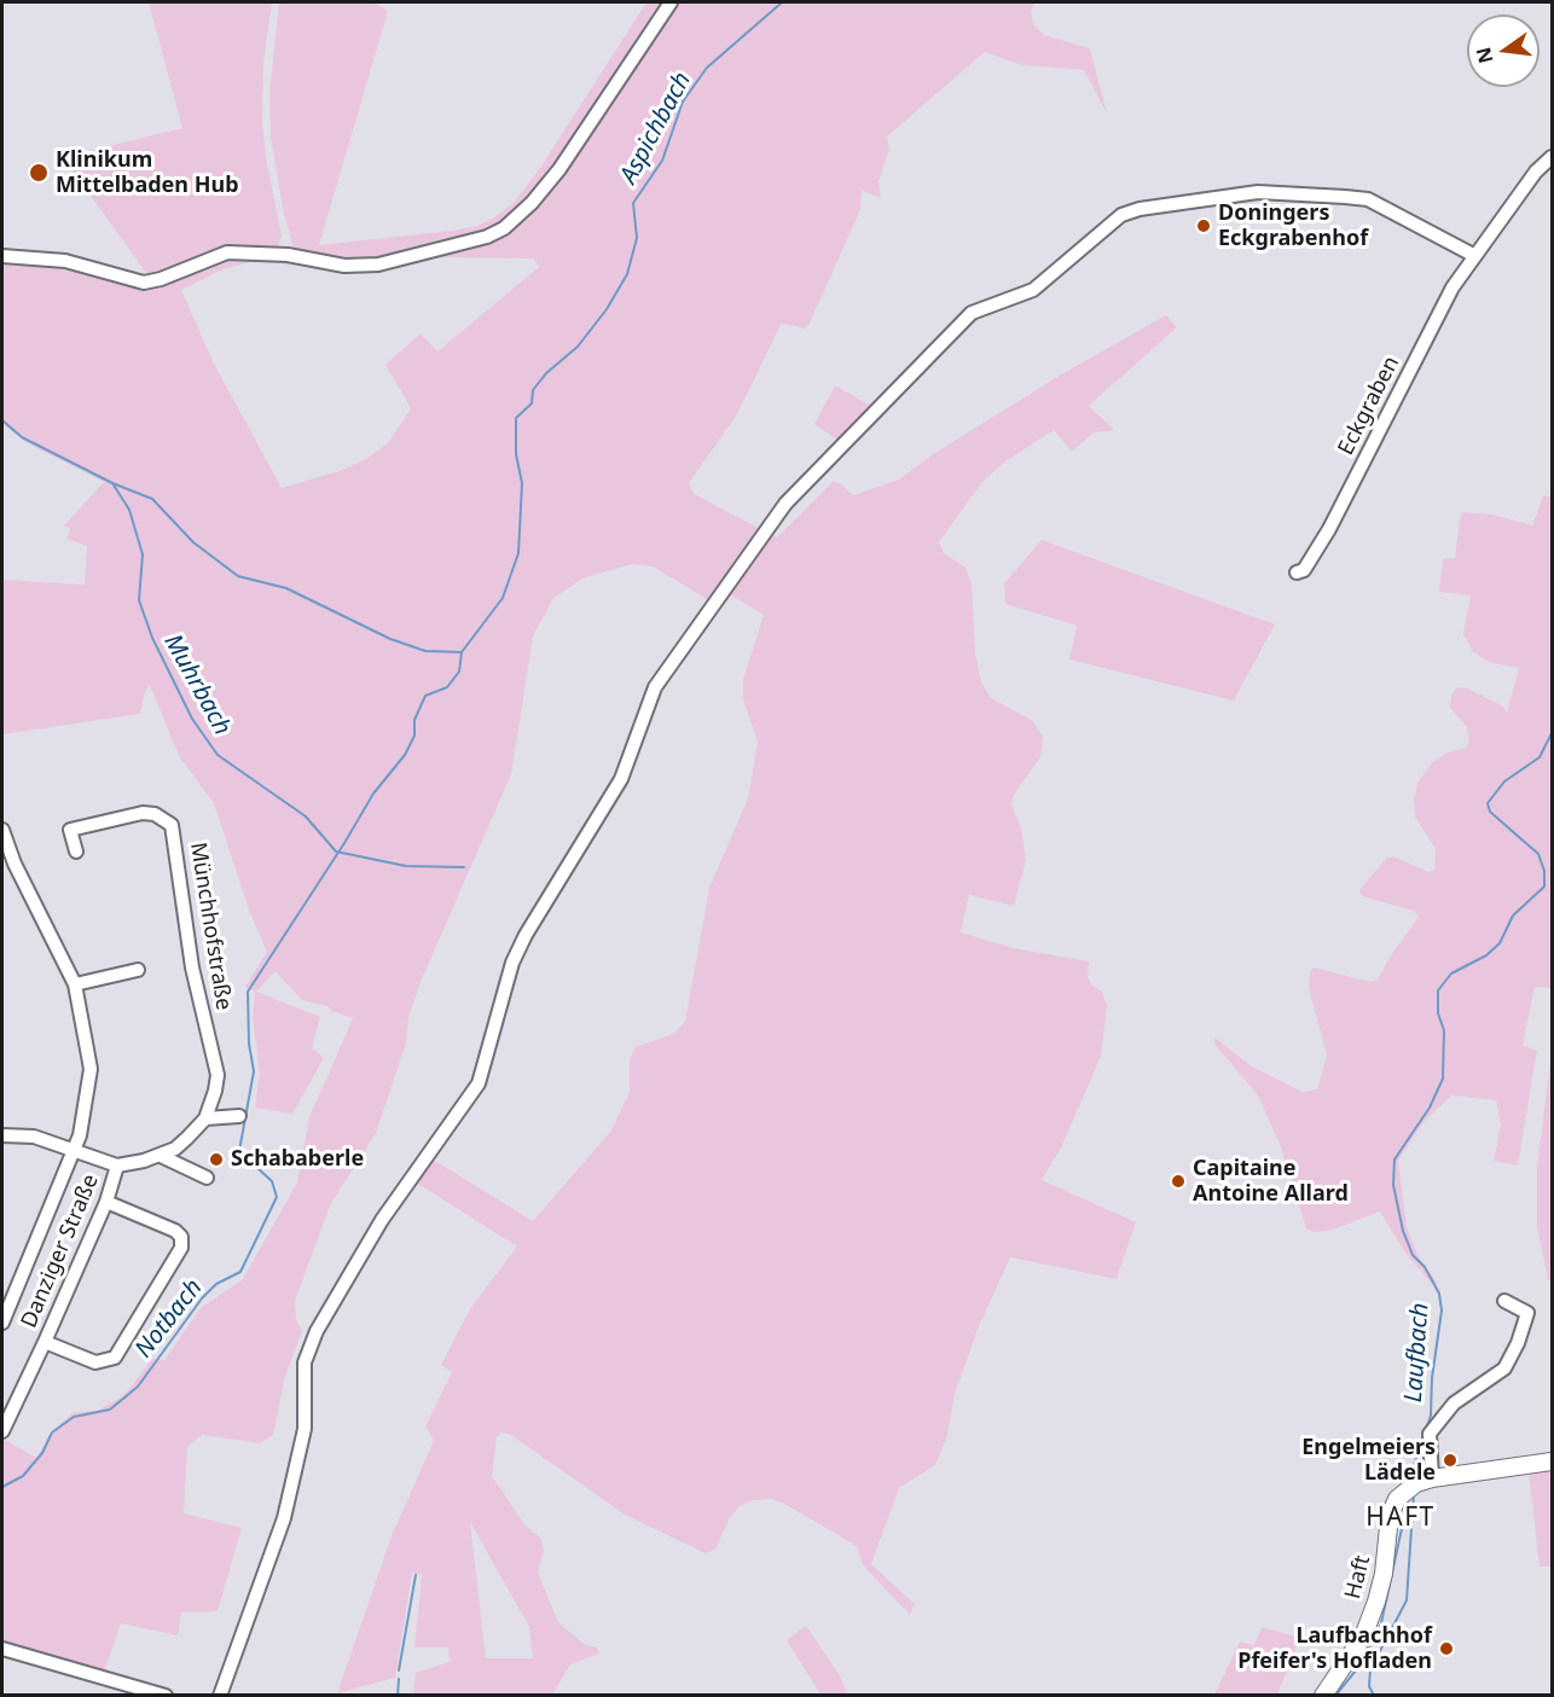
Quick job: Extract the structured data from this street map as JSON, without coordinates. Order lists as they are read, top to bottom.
{
  "streets": {
    "main road": ["Haft"],
    "street": ["Eckgraben", "Münchhofstraße", "Danziger Straße"]
  },
  "crossings": [
    ["Münchhofstraße", "Danziger Straße"]
  ],
  "districts": ["HAFT"],
  "water": [
    "Aspichbach",
    "Muhrbach",
    "Notbach",
    "Laufbach"
  ],
  "places": [
    "Klinikum Mittelbaden Hub",
    "Doningers Eckgrabenhof",
    "Schababerle",
    "Capitaine Antoine Allard",
    "Engelmeiers Lädele",
    "Laufbachhof Pfeifer's Hofladen"
  ],
  "north": "left"
}
